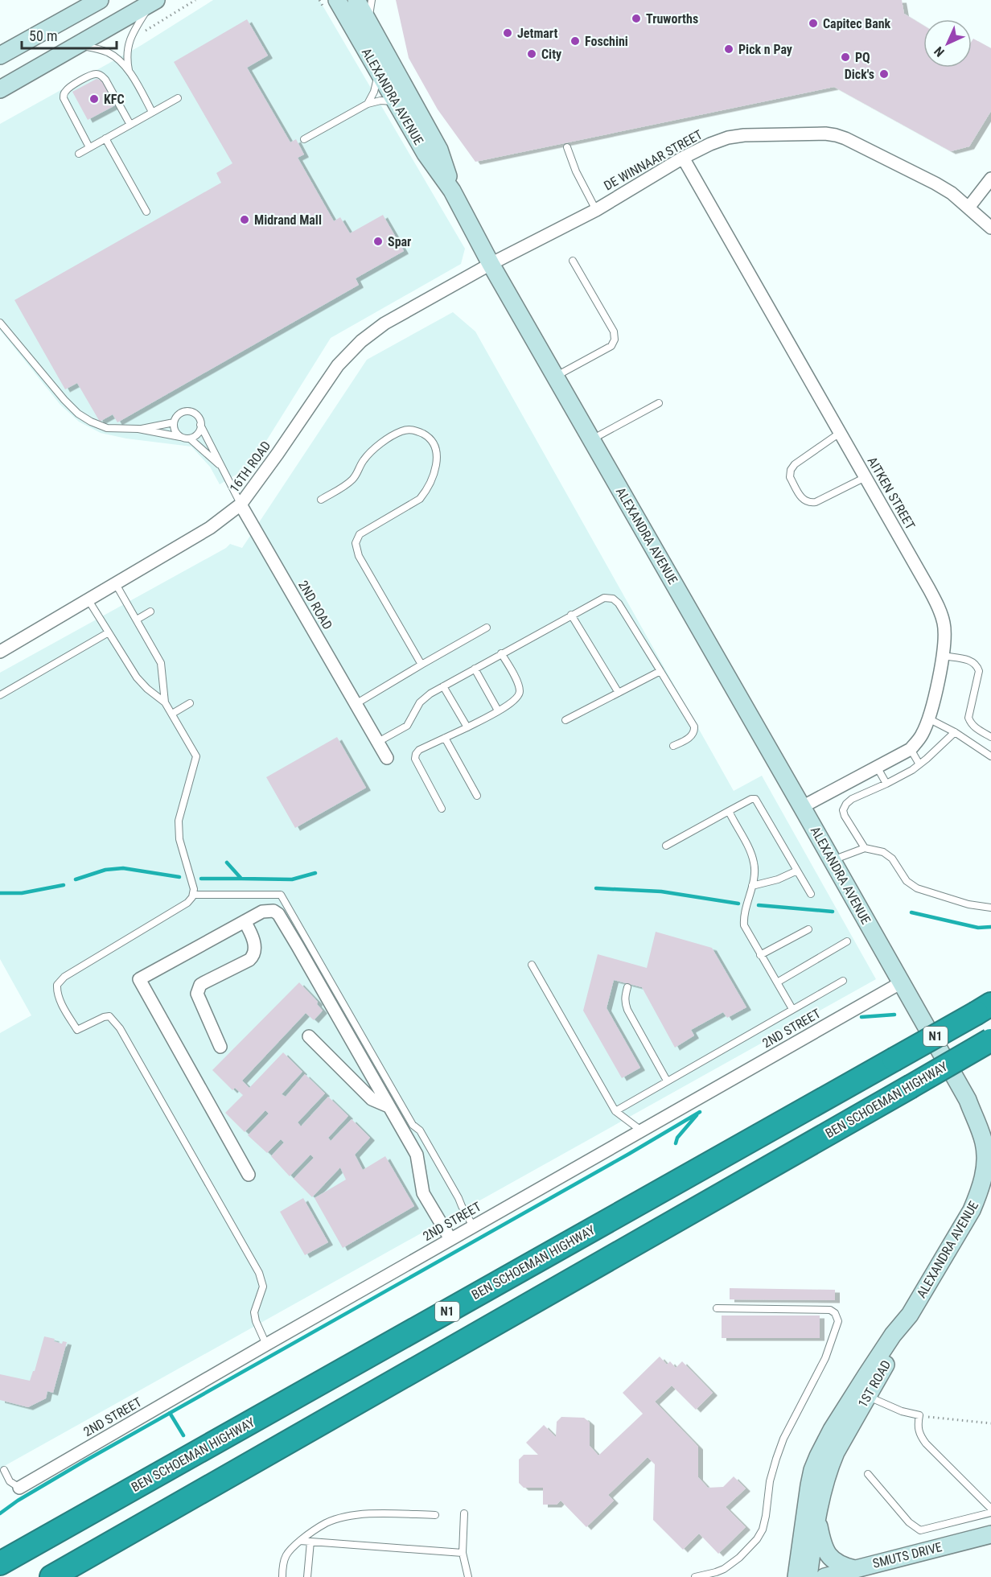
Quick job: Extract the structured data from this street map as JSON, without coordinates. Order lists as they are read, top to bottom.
{
  "streets": {
    "highway": ["N1", "BEN SCHOEMAN HIGHWAY"],
    "main road": ["ALEXANDRA AVENUE", "1ST ROAD", "SMUTS DRIVE"],
    "street": [
      "DE WINNAAR STREET",
      "16TH ROAD",
      "AITKEN STREET",
      "2ND ROAD",
      "2ND STREET"
    ]
  },
  "crossings": [
    ["ALEXANDRA AVENUE", "DE WINNAAR STREET"],
    ["ALEXANDRA AVENUE", "16TH ROAD"],
    ["ALEXANDRA AVENUE", "AITKEN STREET"],
    ["ALEXANDRA AVENUE", "2ND STREET"],
    ["ALEXANDRA AVENUE", "1ST ROAD"],
    ["DE WINNAAR STREET", "16TH ROAD"],
    ["DE WINNAAR STREET", "AITKEN STREET"],
    ["16TH ROAD", "2ND ROAD"]
  ],
  "places": [
    "Truworths",
    "Capitec Bank",
    "Jetmart",
    "Foschini",
    "Pick n Pay",
    "City",
    "PQ",
    "Dick's",
    "KFC",
    "Midrand Mall",
    "Spar"
  ],
  "scale_bar": "50 m",
  "north": "bottom left"
}
